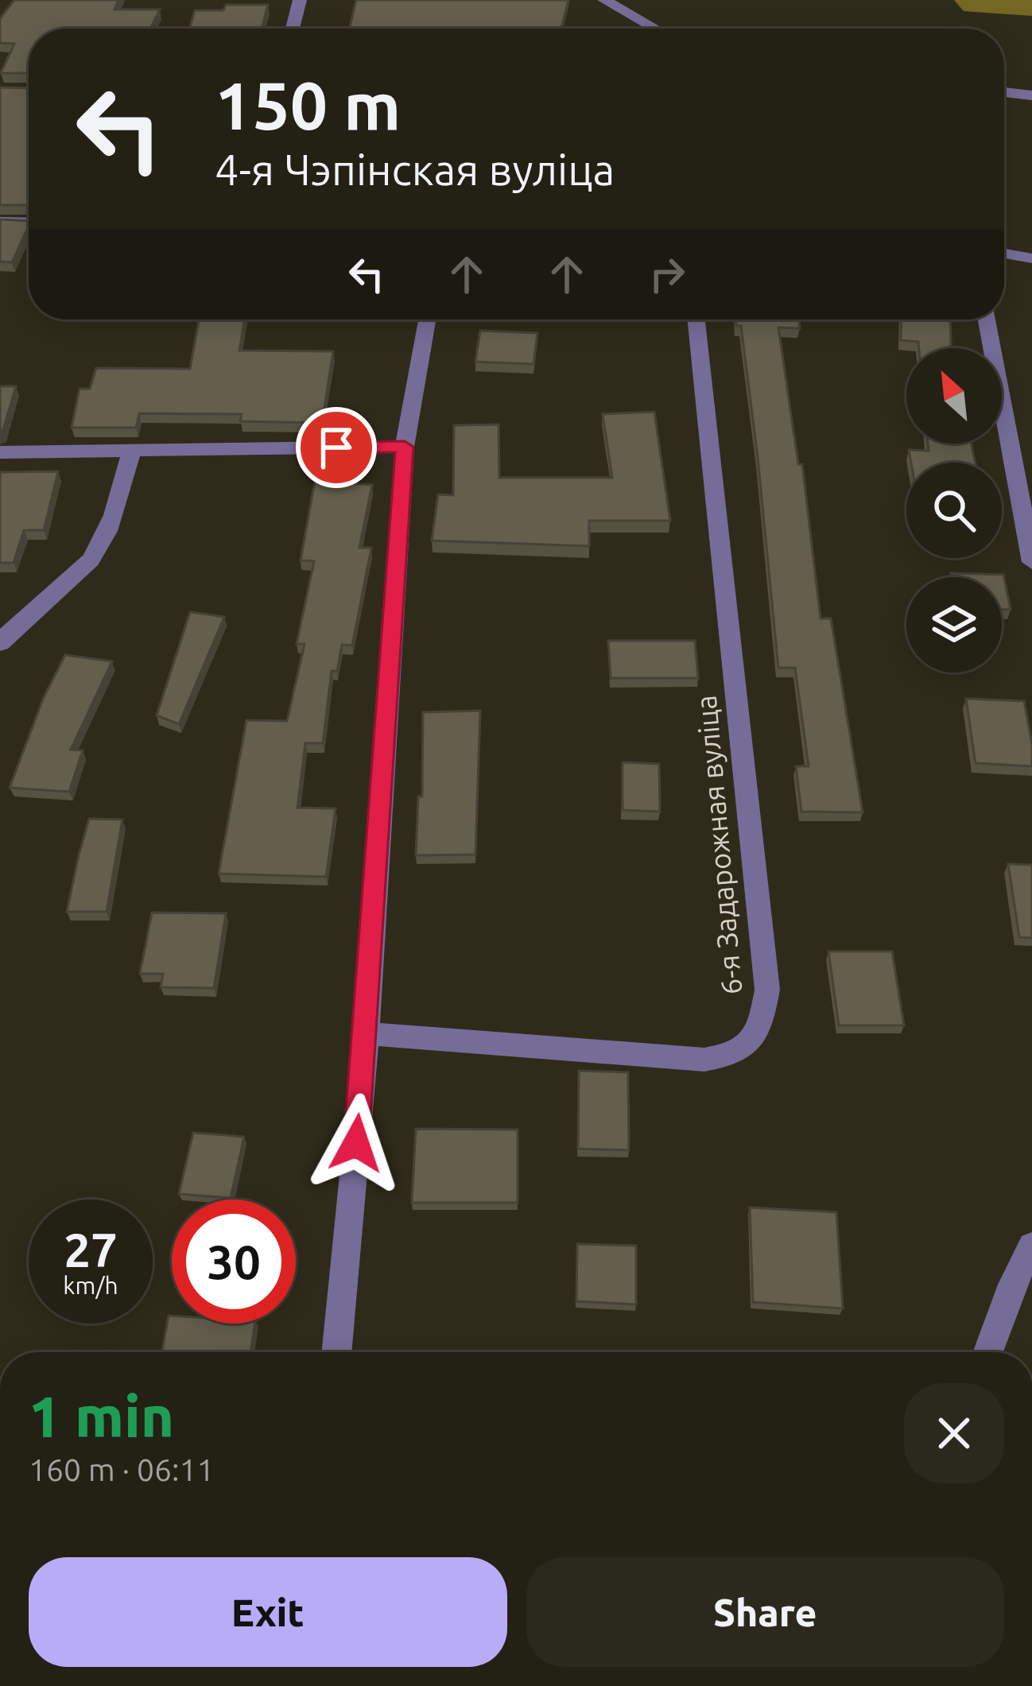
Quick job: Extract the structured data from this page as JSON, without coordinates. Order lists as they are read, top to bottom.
{
  "streets": {
    "street": ["6-я Задарожная вуліца"]
  },
  "north": "top left",
  "page": {
    "turn": ["150 m", "4-я Чэпінская вуліца"],
    "speed": "27 km/h",
    "limit": "30",
    "heading": ["1 min", "160 m · 06:11"],
    "buttons": ["Exit", "Share"]
  }
}
